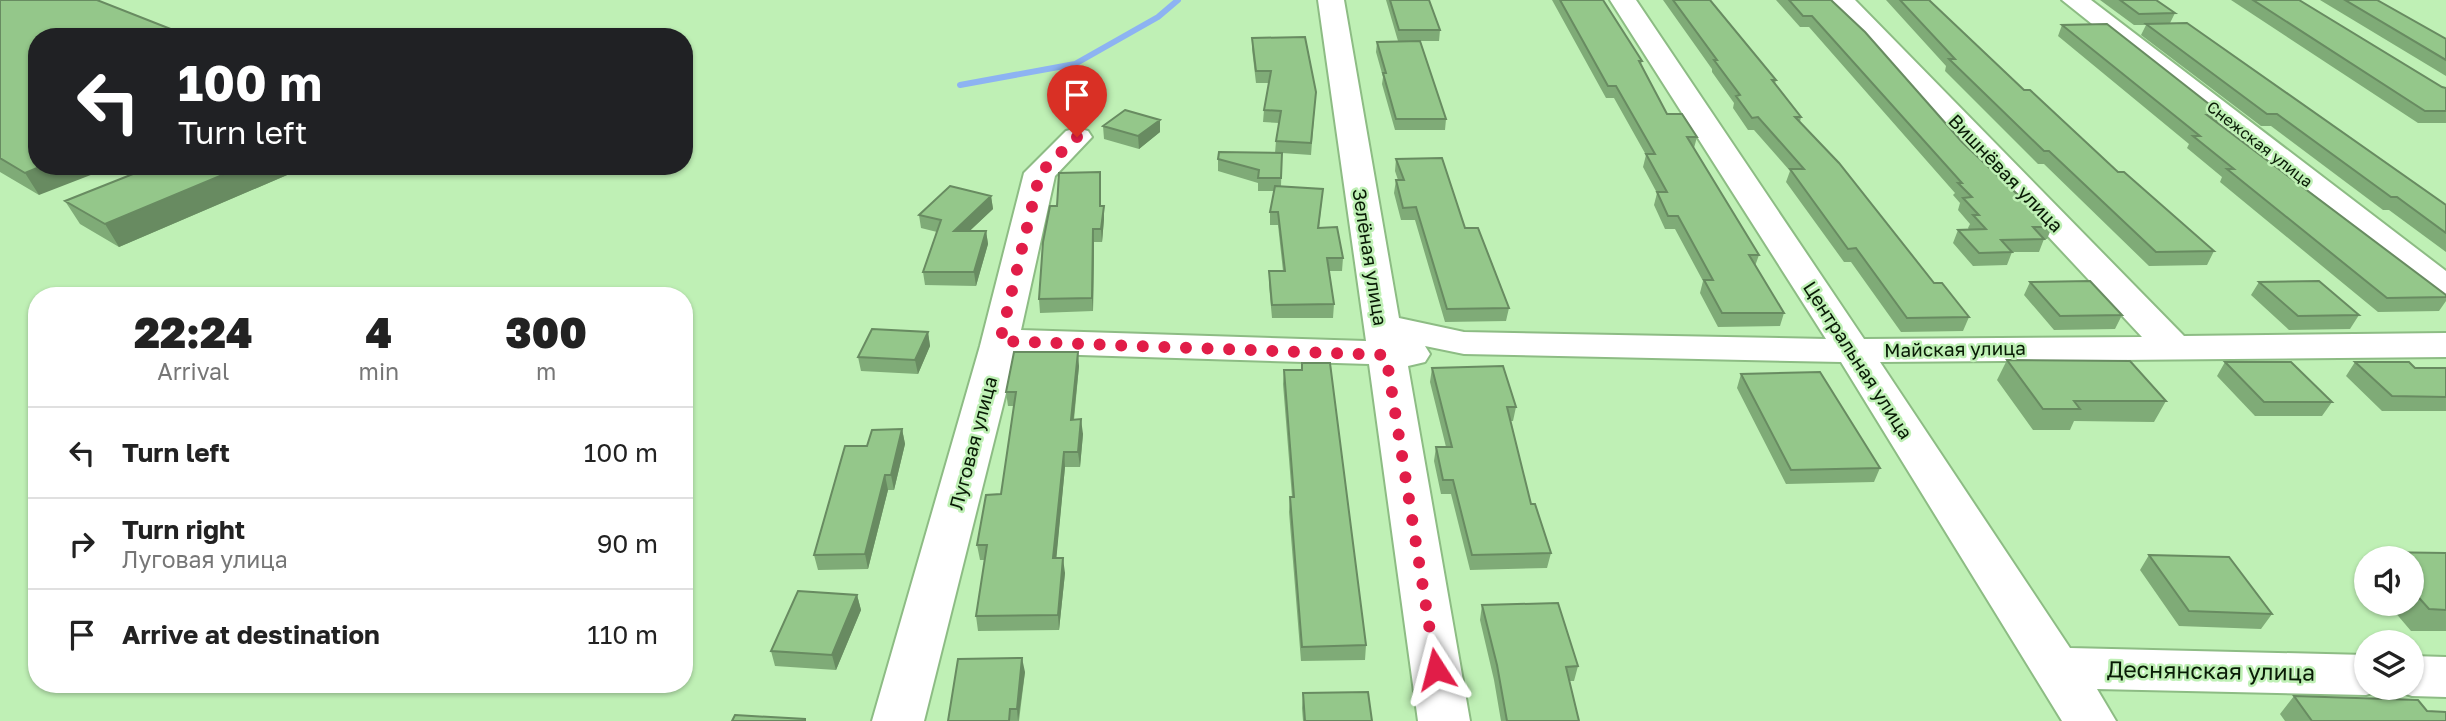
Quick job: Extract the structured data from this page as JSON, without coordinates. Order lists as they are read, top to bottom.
{
  "streets": {
    "street": [
      "Снежская улица",
      "Вишнёвая улица",
      "Зелёная улица",
      "Майская улица",
      "Центральная улица",
      "Луговая улица",
      "Деснянская улица"
    ]
  },
  "crossings": [
    ["Вишнёвая улица", "Майская улица"],
    ["Зелёная улица", "Майская улица"],
    ["Майская улица", "Центральная улица"],
    ["Майская улица", "Луговая улица"],
    ["Центральная улица", "Деснянская улица"]
  ],
  "page": {
    "turn": ["100 m", "Turn left"],
    "eta": [
      "22:24",
      "Arrival",
      "4",
      "min",
      "300",
      "m"
    ],
    "list": [
      {
        "name": "Turn left",
        "value": "100 m"
      },
      {
        "name": "Turn right",
        "note": "Луговая улица",
        "value": "90 m"
      },
      {
        "name": "Arrive at destination",
        "value": "110 m"
      }
    ]
  }
}
